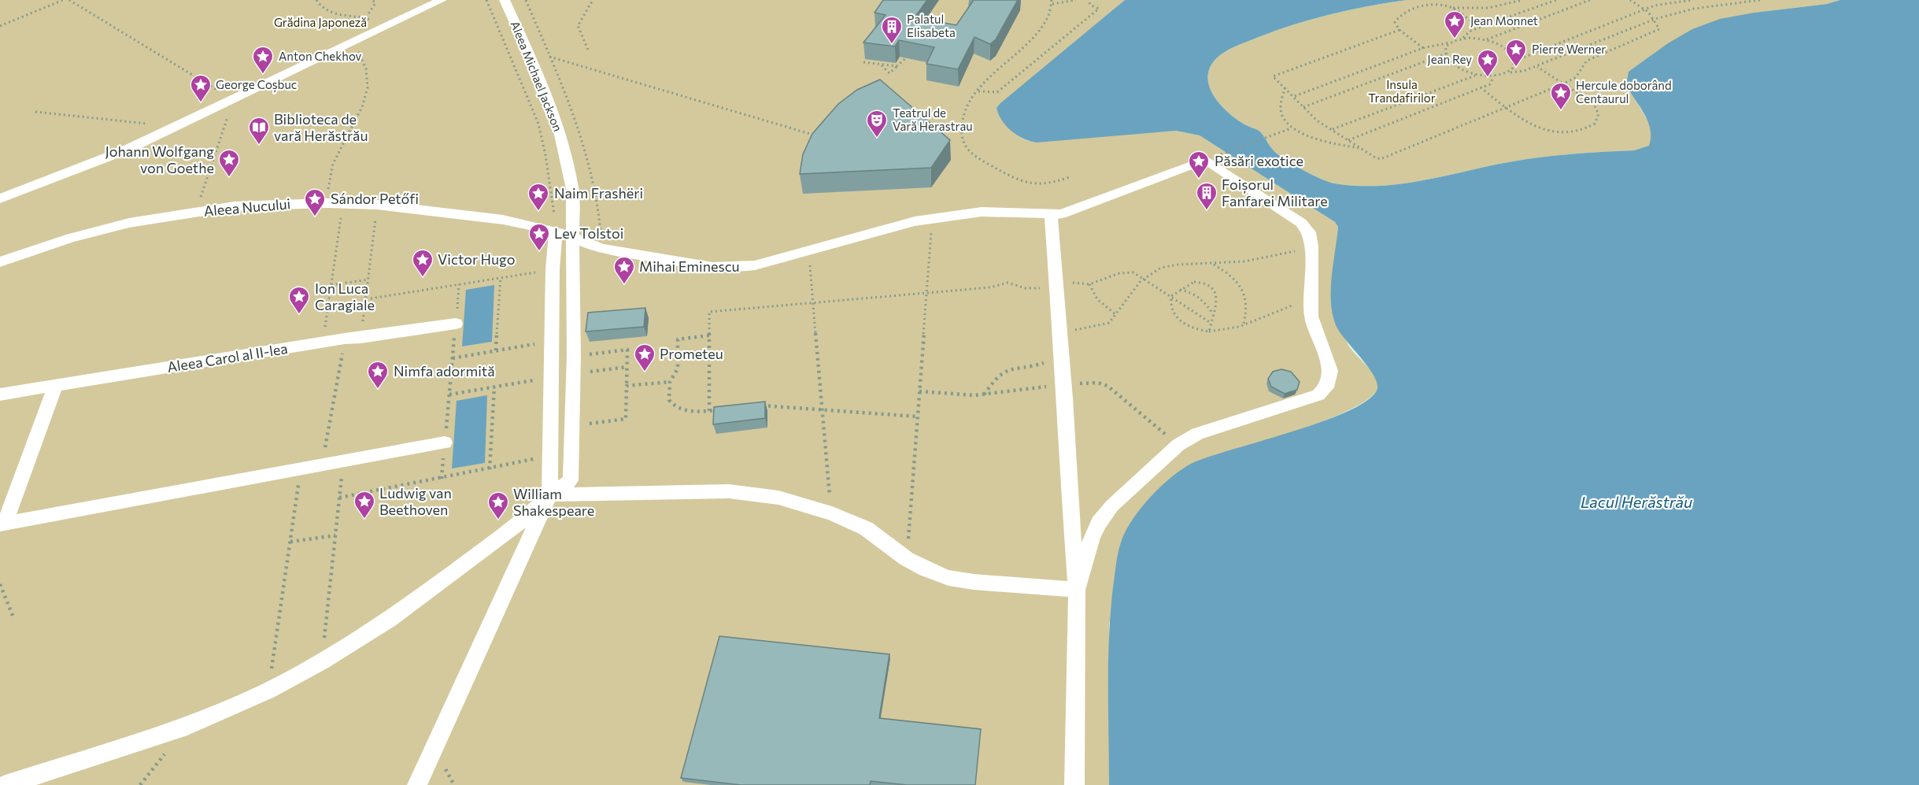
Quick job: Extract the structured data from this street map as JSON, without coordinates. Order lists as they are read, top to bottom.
{
  "streets": {
    "street": ["Aleea Michael Jackson", "Aleea Nucului", "Aleea Carol al II-lea"]
  },
  "crossings": [
    ["Aleea Michael Jackson", "Aleea Nucului"]
  ],
  "water": ["Lacul Herăstrău"],
  "parks": ["Grădina Japoneză", "Insula Trandafirilor"],
  "places": {
    "place": [
      "Jean Monnet",
      "Pierre Werner",
      "Anton Chekhov",
      "Jean Rey",
      "George Coșbuc",
      "Hercule doborând Centaurul",
      "Johann Wolfgang von Goethe",
      "Păsări exotice",
      "Naim Frashëri",
      "Sándor Petőfi",
      "Lev Tolstoi",
      "Victor Hugo",
      "Mihai Eminescu",
      "Ion Luca Caragiale",
      "Prometeu",
      "Nimfa adormită",
      "Ludwig van Beethoven",
      "William Shakespeare"
    ],
    "building": ["Palatul Elisabeta", "Foișorul Fanfarei Militare"],
    "theatre": ["Teatrul de Vară Herastrau"],
    "library": ["Biblioteca de vară Herăstrău"]
  }
}
